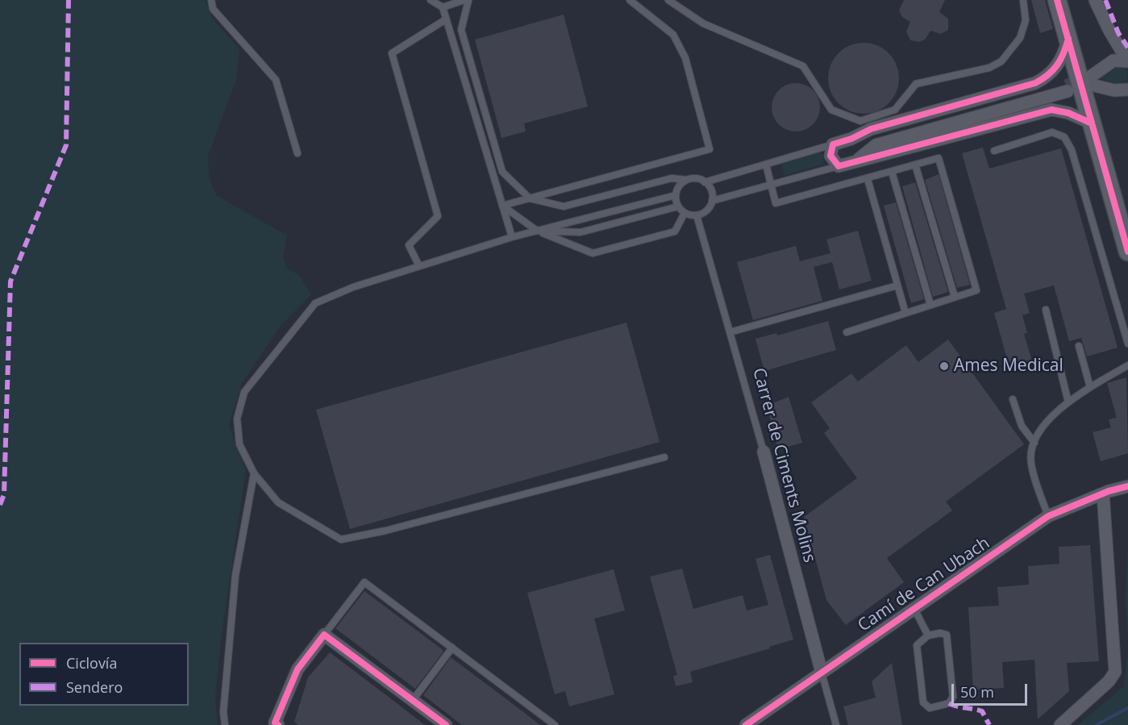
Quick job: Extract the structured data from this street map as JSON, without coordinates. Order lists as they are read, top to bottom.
{
  "streets": {
    "street": ["Carrer de Ciments Molins", "Camí de Can Ubach"]
  },
  "crossings": [
    ["Carrer de Ciments Molins", "Camí de Can Ubach"]
  ],
  "places": ["Ames Medical"],
  "legend": ["Ciclovía", "Sendero"],
  "scale_bar": "50 m"
}
